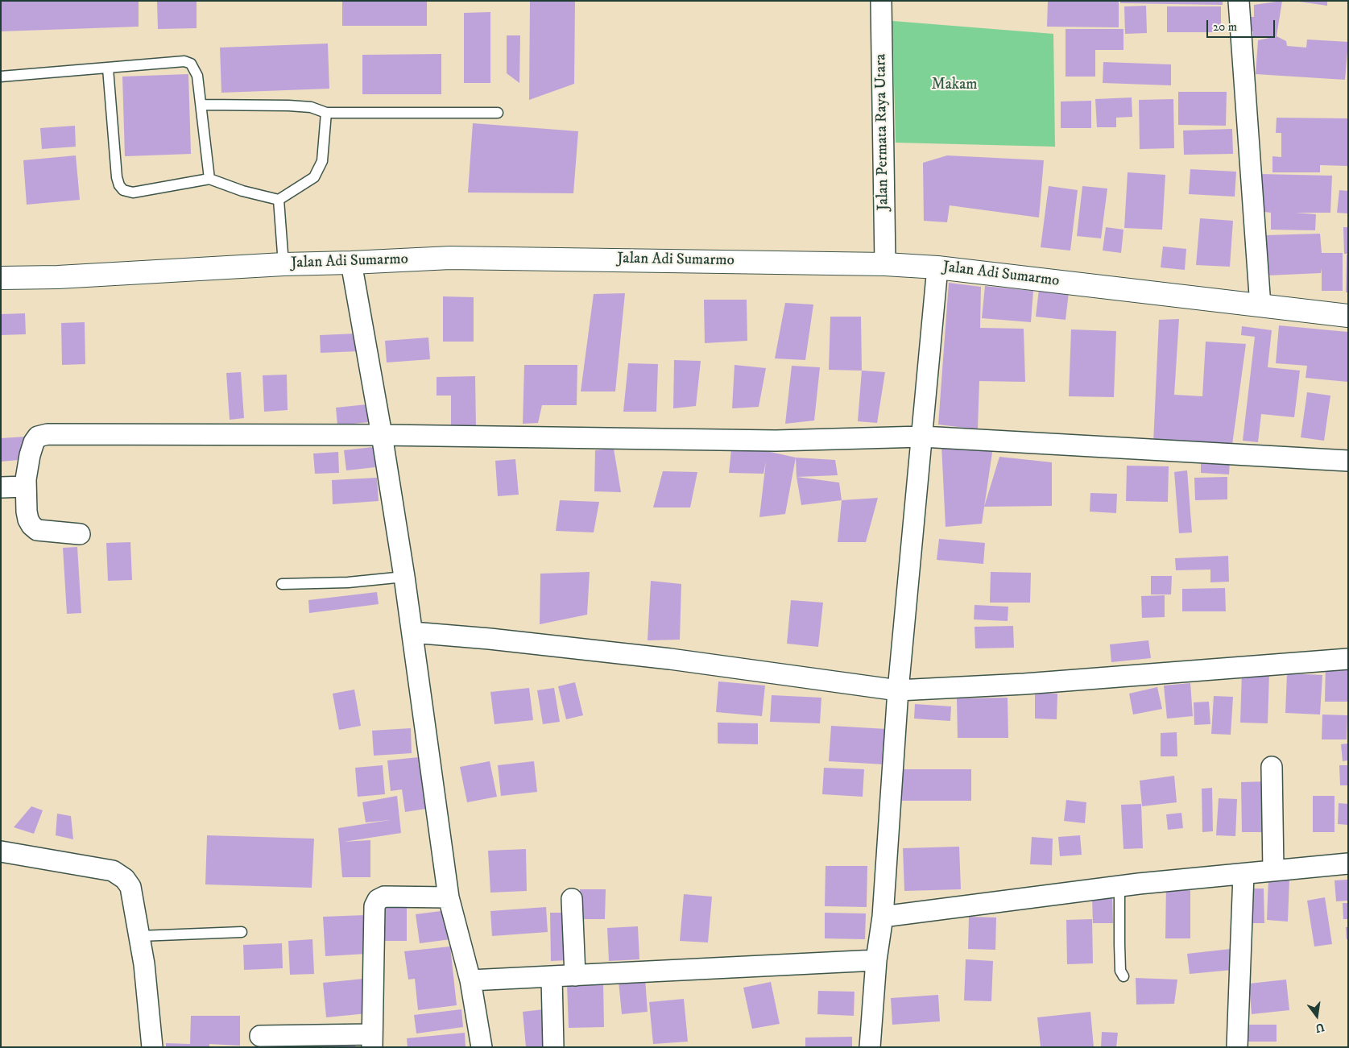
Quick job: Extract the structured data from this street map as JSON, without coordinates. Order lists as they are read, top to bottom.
{
  "streets": {
    "main road": ["Jalan Adi Sumarmo"],
    "street": ["Jalan Permata Raya Utara"]
  },
  "crossings": [
    ["Jalan Permata Raya Utara", "Jalan Adi Sumarmo"]
  ],
  "parks": ["Makam"],
  "scale_bar": "20 m",
  "north": "bottom"
}
